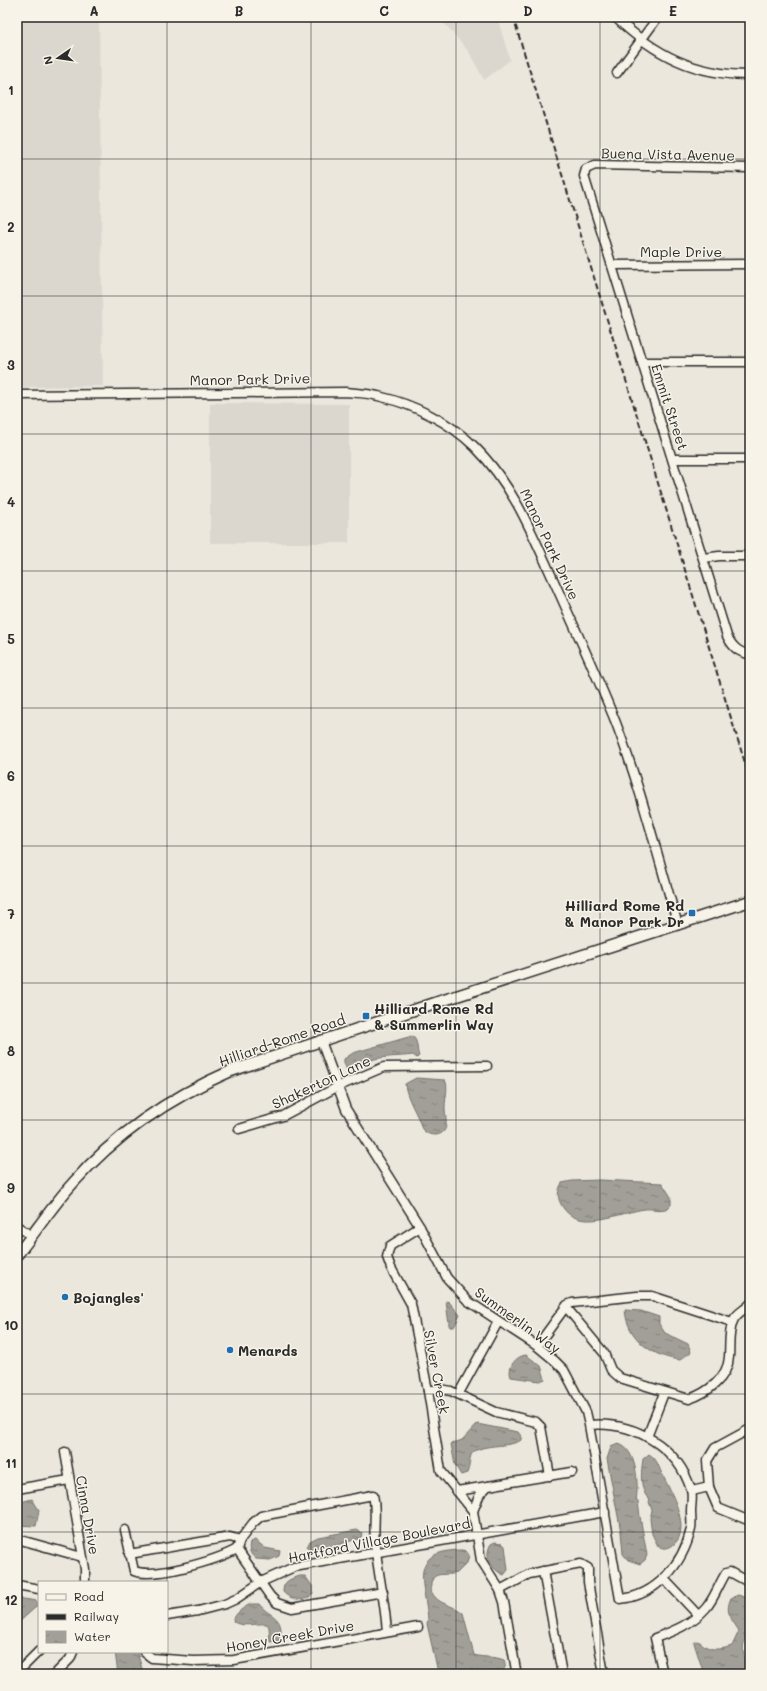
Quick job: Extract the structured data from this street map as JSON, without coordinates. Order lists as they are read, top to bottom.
{
  "streets": {
    "main road": ["Hilliard-Rome Road"],
    "street": [
      "Buena Vista Avenue",
      "Maple Drive",
      "Manor Park Drive",
      "Emmit Street",
      "Shakerton Lane",
      "Summerlin Way",
      "Silver Creek",
      "Cinna Drive",
      "Hartford Village Boulevard",
      "Honey Creek Drive"
    ]
  },
  "crossings": [
    ["Buena Vista Avenue", "Emmit Street"],
    ["Maple Drive", "Emmit Street"],
    ["Manor Park Drive", "Hilliard-Rome Road"],
    ["Hilliard-Rome Road", "Summerlin Way"],
    ["Shakerton Lane", "Summerlin Way"],
    ["Summerlin Way", "Silver Creek"],
    ["Summerlin Way", "Hartford Village Boulevard"],
    ["Silver Creek", "Hartford Village Boulevard"]
  ],
  "places": {
    "transit": ["Hilliard Rome Rd & Manor Park Dr", "Hilliard Rome Rd & Summerlin Way"],
    "other": ["Bojangles'", "Menards"]
  },
  "legend": ["Road", "Railway", "Water"],
  "north": "left",
  "grid": {
    "columns": [
      "A",
      "B",
      "C",
      "D",
      "E"
    ],
    "rows": [
      "1",
      "2",
      "3",
      "4",
      "5",
      "6",
      "7",
      "8",
      "9",
      "10",
      "11",
      "12"
    ]
  }
}
